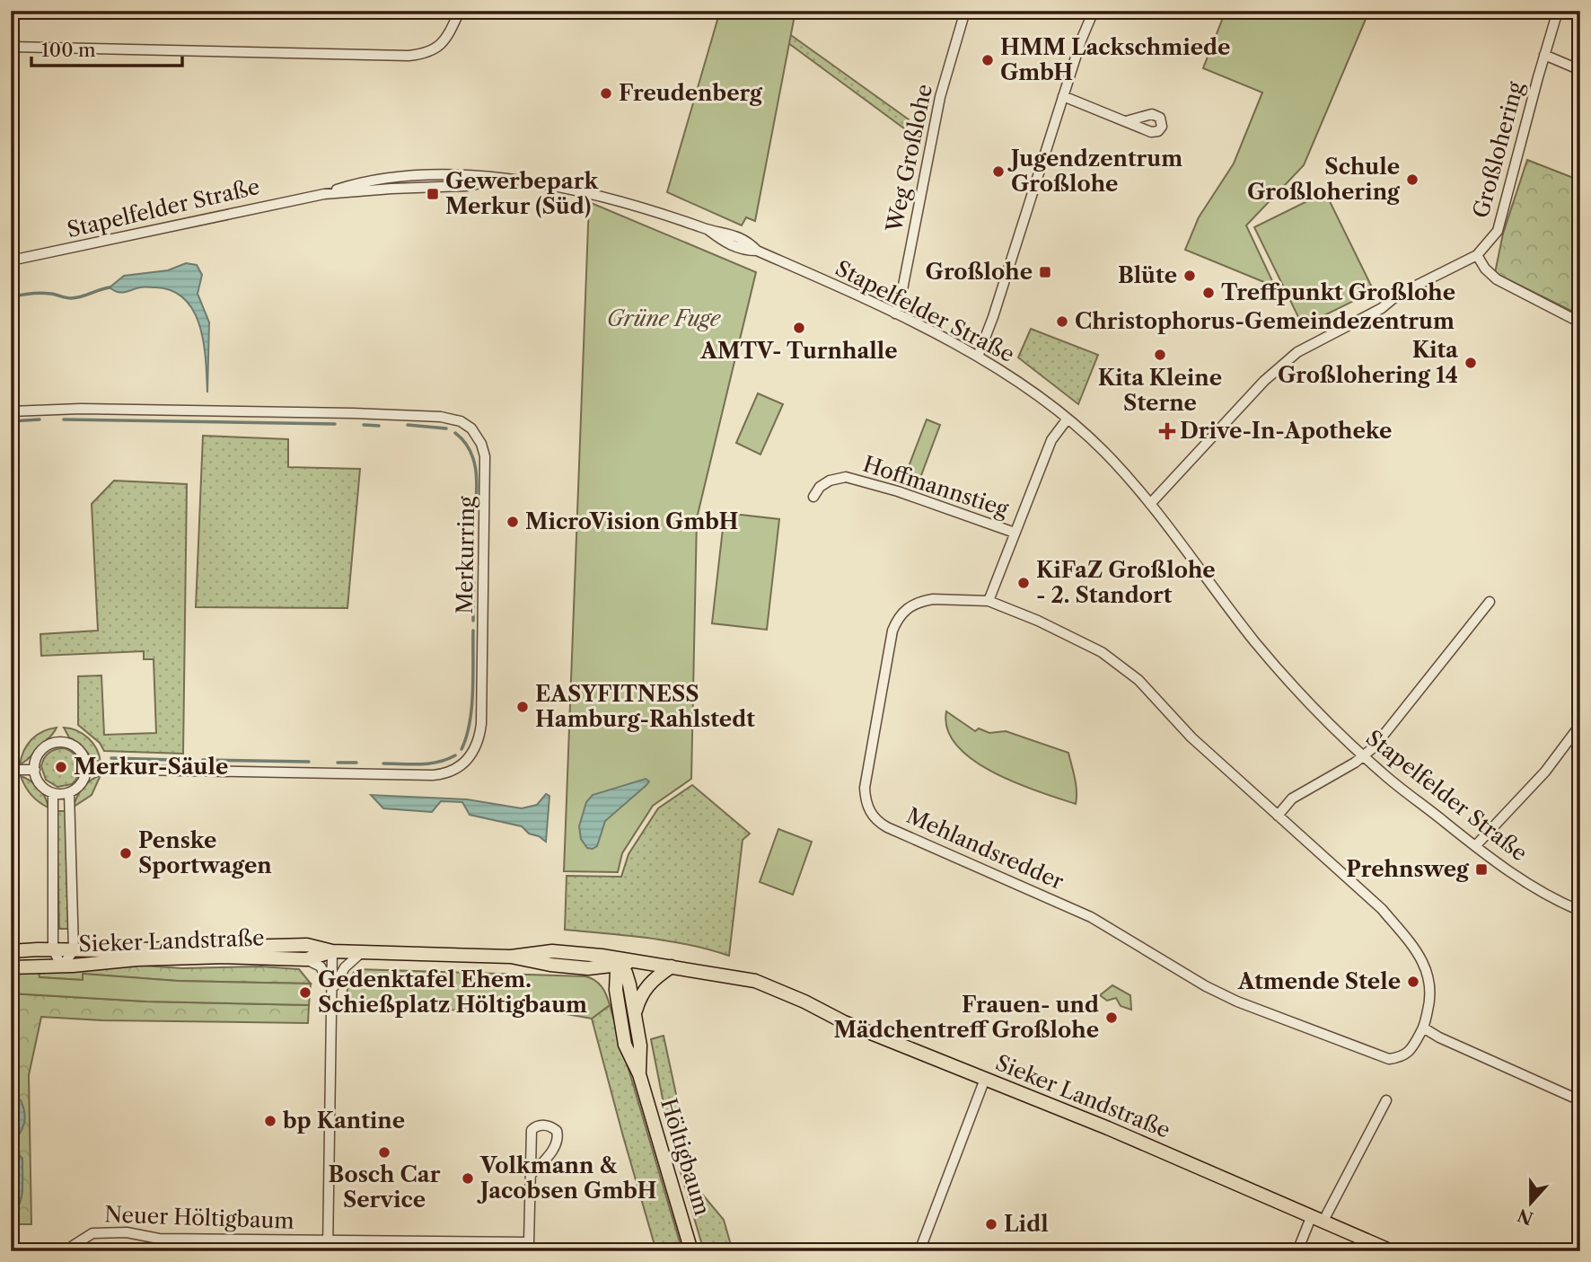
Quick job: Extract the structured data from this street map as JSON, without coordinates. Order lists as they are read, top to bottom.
{
  "streets": {
    "main road": ["Sieker Landstraße", "Höltigbaum"],
    "street": [
      "Großlohering",
      "Weg Großlohe",
      "Stapelfelder Straße",
      "Hoffmannstieg",
      "Merkurring",
      "Mehlandsredder",
      "Neuer Höltigbaum"
    ]
  },
  "crossings": [
    ["Großlohering", "Stapelfelder Straße"],
    ["Weg Großlohe", "Stapelfelder Straße"],
    ["Stapelfelder Straße", "Hoffmannstieg"],
    ["Hoffmannstieg", "Mehlandsredder"],
    ["Sieker Landstraße", "Höltigbaum"]
  ],
  "parks": ["Grüne Fuge"],
  "places": {
    "other": [
      "HMM Lackschmiede GmbH",
      "Freudenberg",
      "Jugendzentrum Großlohe",
      "Schule Großlohering",
      "Blüte",
      "Treffpunkt Großlohe",
      "Christophorus-Gemeindezentrum",
      "AMTV- Turnhalle",
      "Kita Kleine Sterne",
      "Kita Großlohering 14",
      "MicroVision GmbH",
      "KiFaZ Großlohe - 2. Standort",
      "EASYFITNESS Hamburg-Rahlstedt",
      "Merkur-Säule",
      "Penske Sportwagen",
      "Atmende Stele",
      "Gedenktafel Ehem. Schießplatz Höltigbaum",
      "Frauen- und Mädchentreff Großlohe",
      "bp Kantine",
      "Bosch Car Service",
      "Volkmann & Jacobsen GmbH",
      "Lidl"
    ],
    "transit": ["Gewerbepark Merkur (Süd)", "Großlohe", "Prehnsweg"],
    "health": ["Drive-In-Apotheke"]
  },
  "scale_bar": "100 m",
  "north": "bottom"
}
